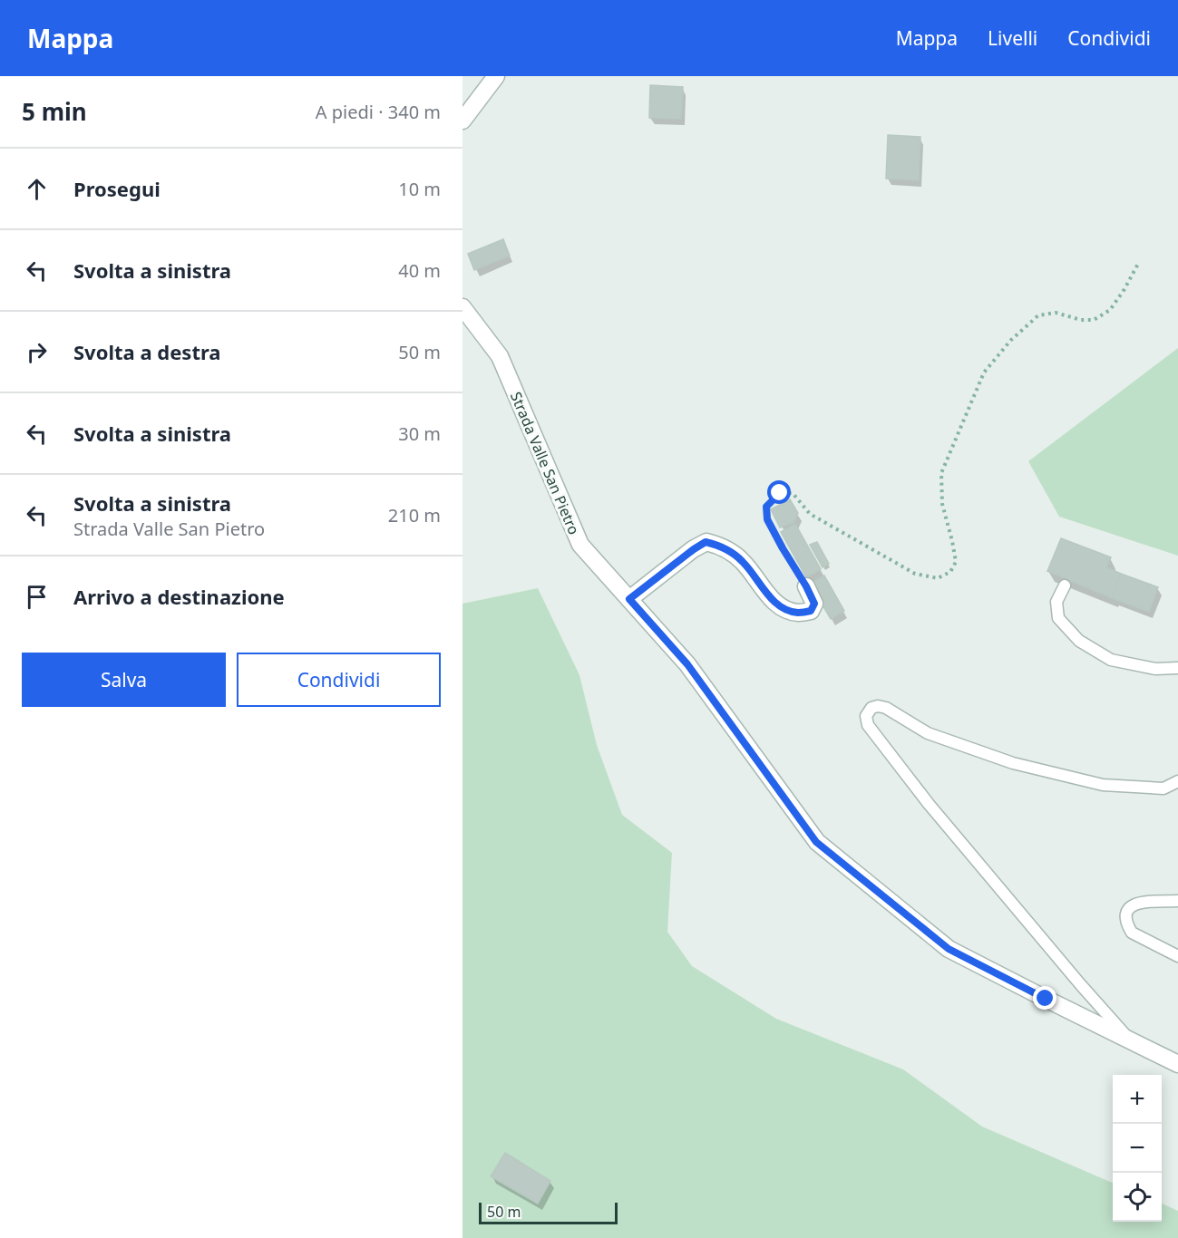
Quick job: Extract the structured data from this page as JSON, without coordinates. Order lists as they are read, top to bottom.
{
  "streets": {
    "street": ["Strada Valle San Pietro"]
  },
  "scale_bar": "50 m",
  "page": {
    "header": "Mappa",
    "nav": ["Mappa", "Livelli", "Condividi"],
    "heading": ["5 min", "A piedi · 340 m"],
    "list": [
      ["Prosegui", "10 m"],
      ["Svolta a sinistra", "40 m"],
      ["Svolta a destra", "50 m"],
      ["Svolta a sinistra", "30 m"],
      ["Svolta a sinistra", "Strada Valle San Pietro", "210 m"],
      "Arrivo a destinazione"
    ],
    "buttons": ["Salva", "Condividi"],
    "map_buttons": ["+", "−"],
    "scale": "50 m"
  }
}
